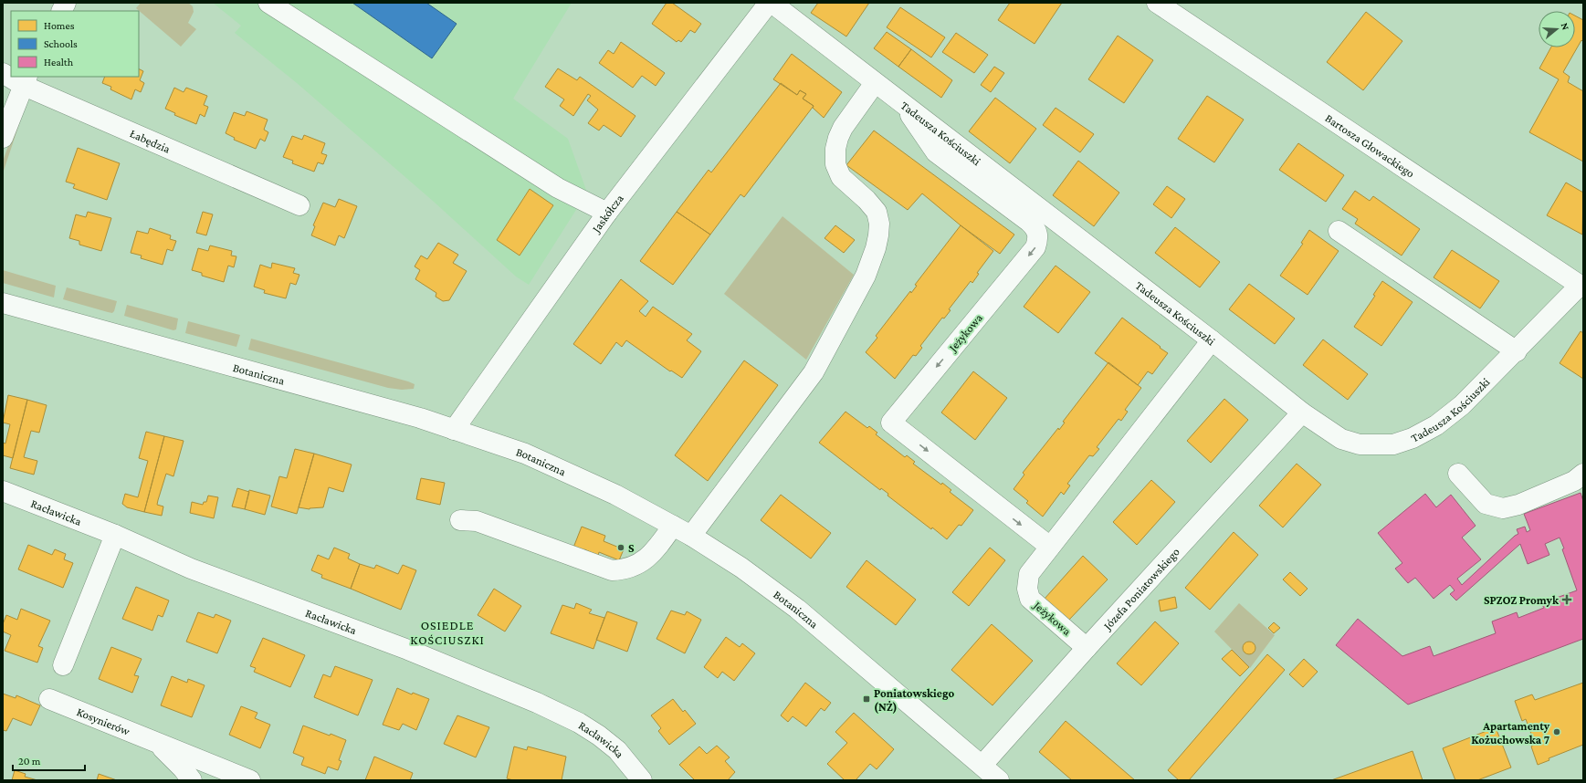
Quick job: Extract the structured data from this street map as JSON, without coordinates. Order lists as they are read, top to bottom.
{
  "streets": {
    "street": [
      "Tadeusza Kościuszki",
      "Łabędzia",
      "Bartosza Głowackiego",
      "Jaskółcza",
      "Jeżykowa",
      "Botaniczna",
      "Racławicka",
      "Józefa Poniatowskiego",
      "Kosynierów"
    ]
  },
  "crossings": [
    ["Tadeusza Kościuszki", "Bartosza Głowackiego"],
    ["Tadeusza Kościuszki", "Jeżykowa"],
    ["Tadeusza Kościuszki", "Józefa Poniatowskiego"],
    ["Jaskółcza", "Botaniczna"],
    ["Jeżykowa", "Józefa Poniatowskiego"],
    ["Botaniczna", "Józefa Poniatowskiego"]
  ],
  "districts": ["OSIEDLE KOŚCIUSZKI"],
  "places": {
    "other": ["S", "Apartamenty Kożuchowska 7"],
    "health": ["SPZOZ Promyk"],
    "transit": ["Poniatowskiego (NŻ)"]
  },
  "legend": ["Homes", "Schools", "Health"],
  "scale_bar": "20 m",
  "north": "right"
}
